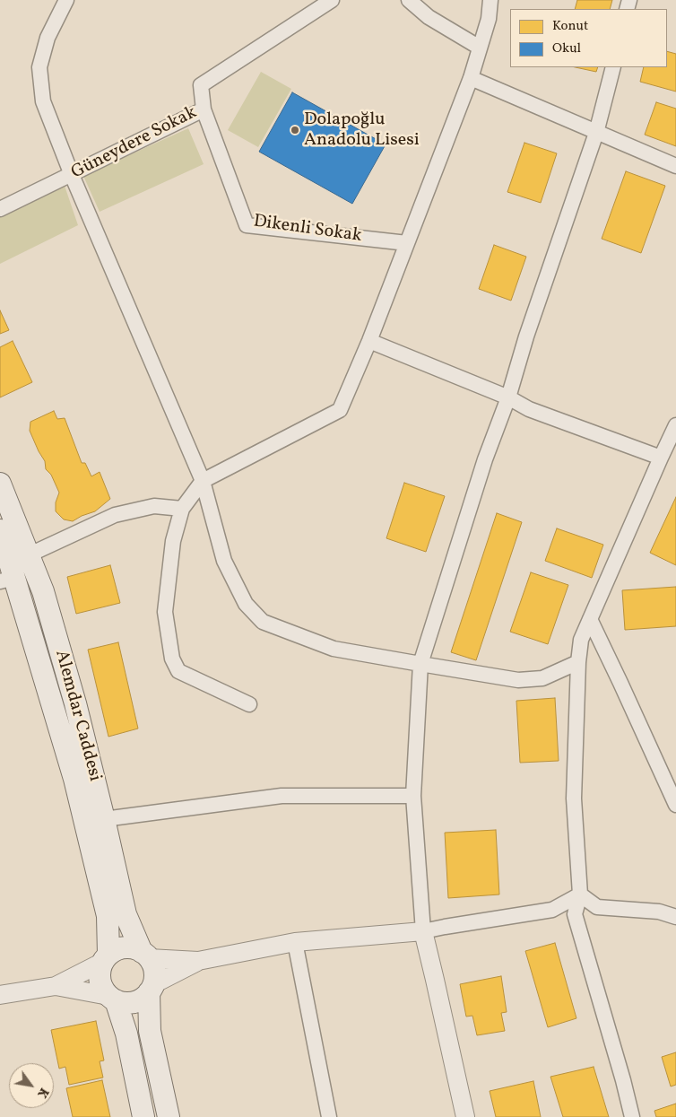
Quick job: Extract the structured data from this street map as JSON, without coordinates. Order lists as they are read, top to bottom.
{
  "streets": {
    "main road": ["Alemdar Caddesi"],
    "street": ["Güneydere Sokak", "Dikenli Sokak"]
  },
  "crossings": [
    ["Güneydere Sokak", "Dikenli Sokak"]
  ],
  "places": ["Dolapoğlu Anadolu Lisesi"],
  "legend": ["Konut", "Okul"],
  "north": "bottom right"
}
